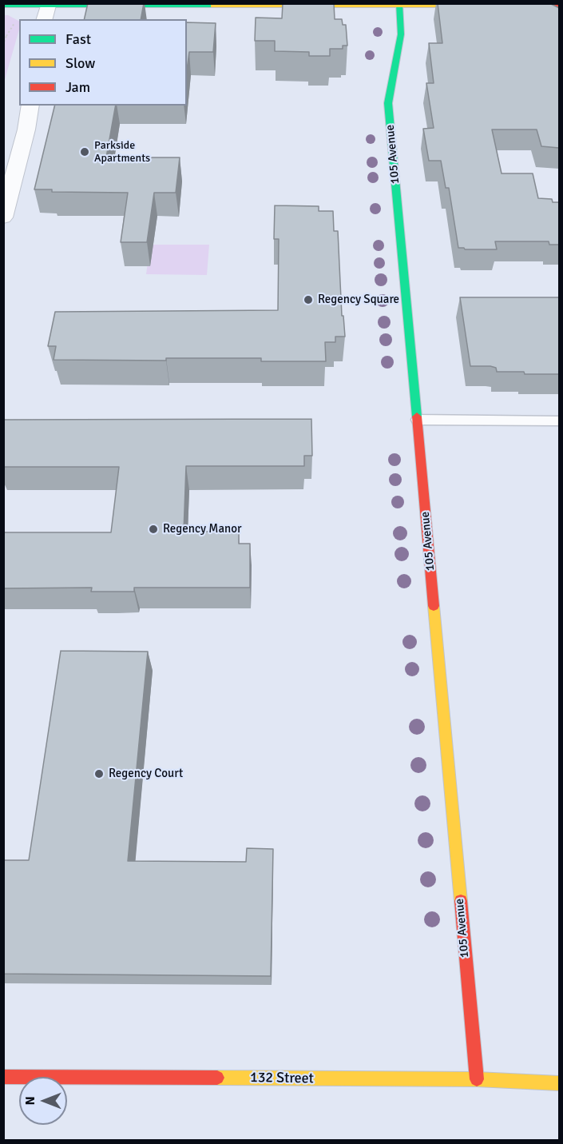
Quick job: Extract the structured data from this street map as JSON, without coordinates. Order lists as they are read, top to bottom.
{
  "streets": {
    "street": ["105 Avenue", "132 Street"]
  },
  "crossings": [
    ["105 Avenue", "132 Street"]
  ],
  "places": [
    "Parkside Apartments",
    "Regency Square",
    "Regency Manor",
    "Regency Court"
  ],
  "legend": ["Fast", "Slow", "Jam"],
  "north": "left"
}
